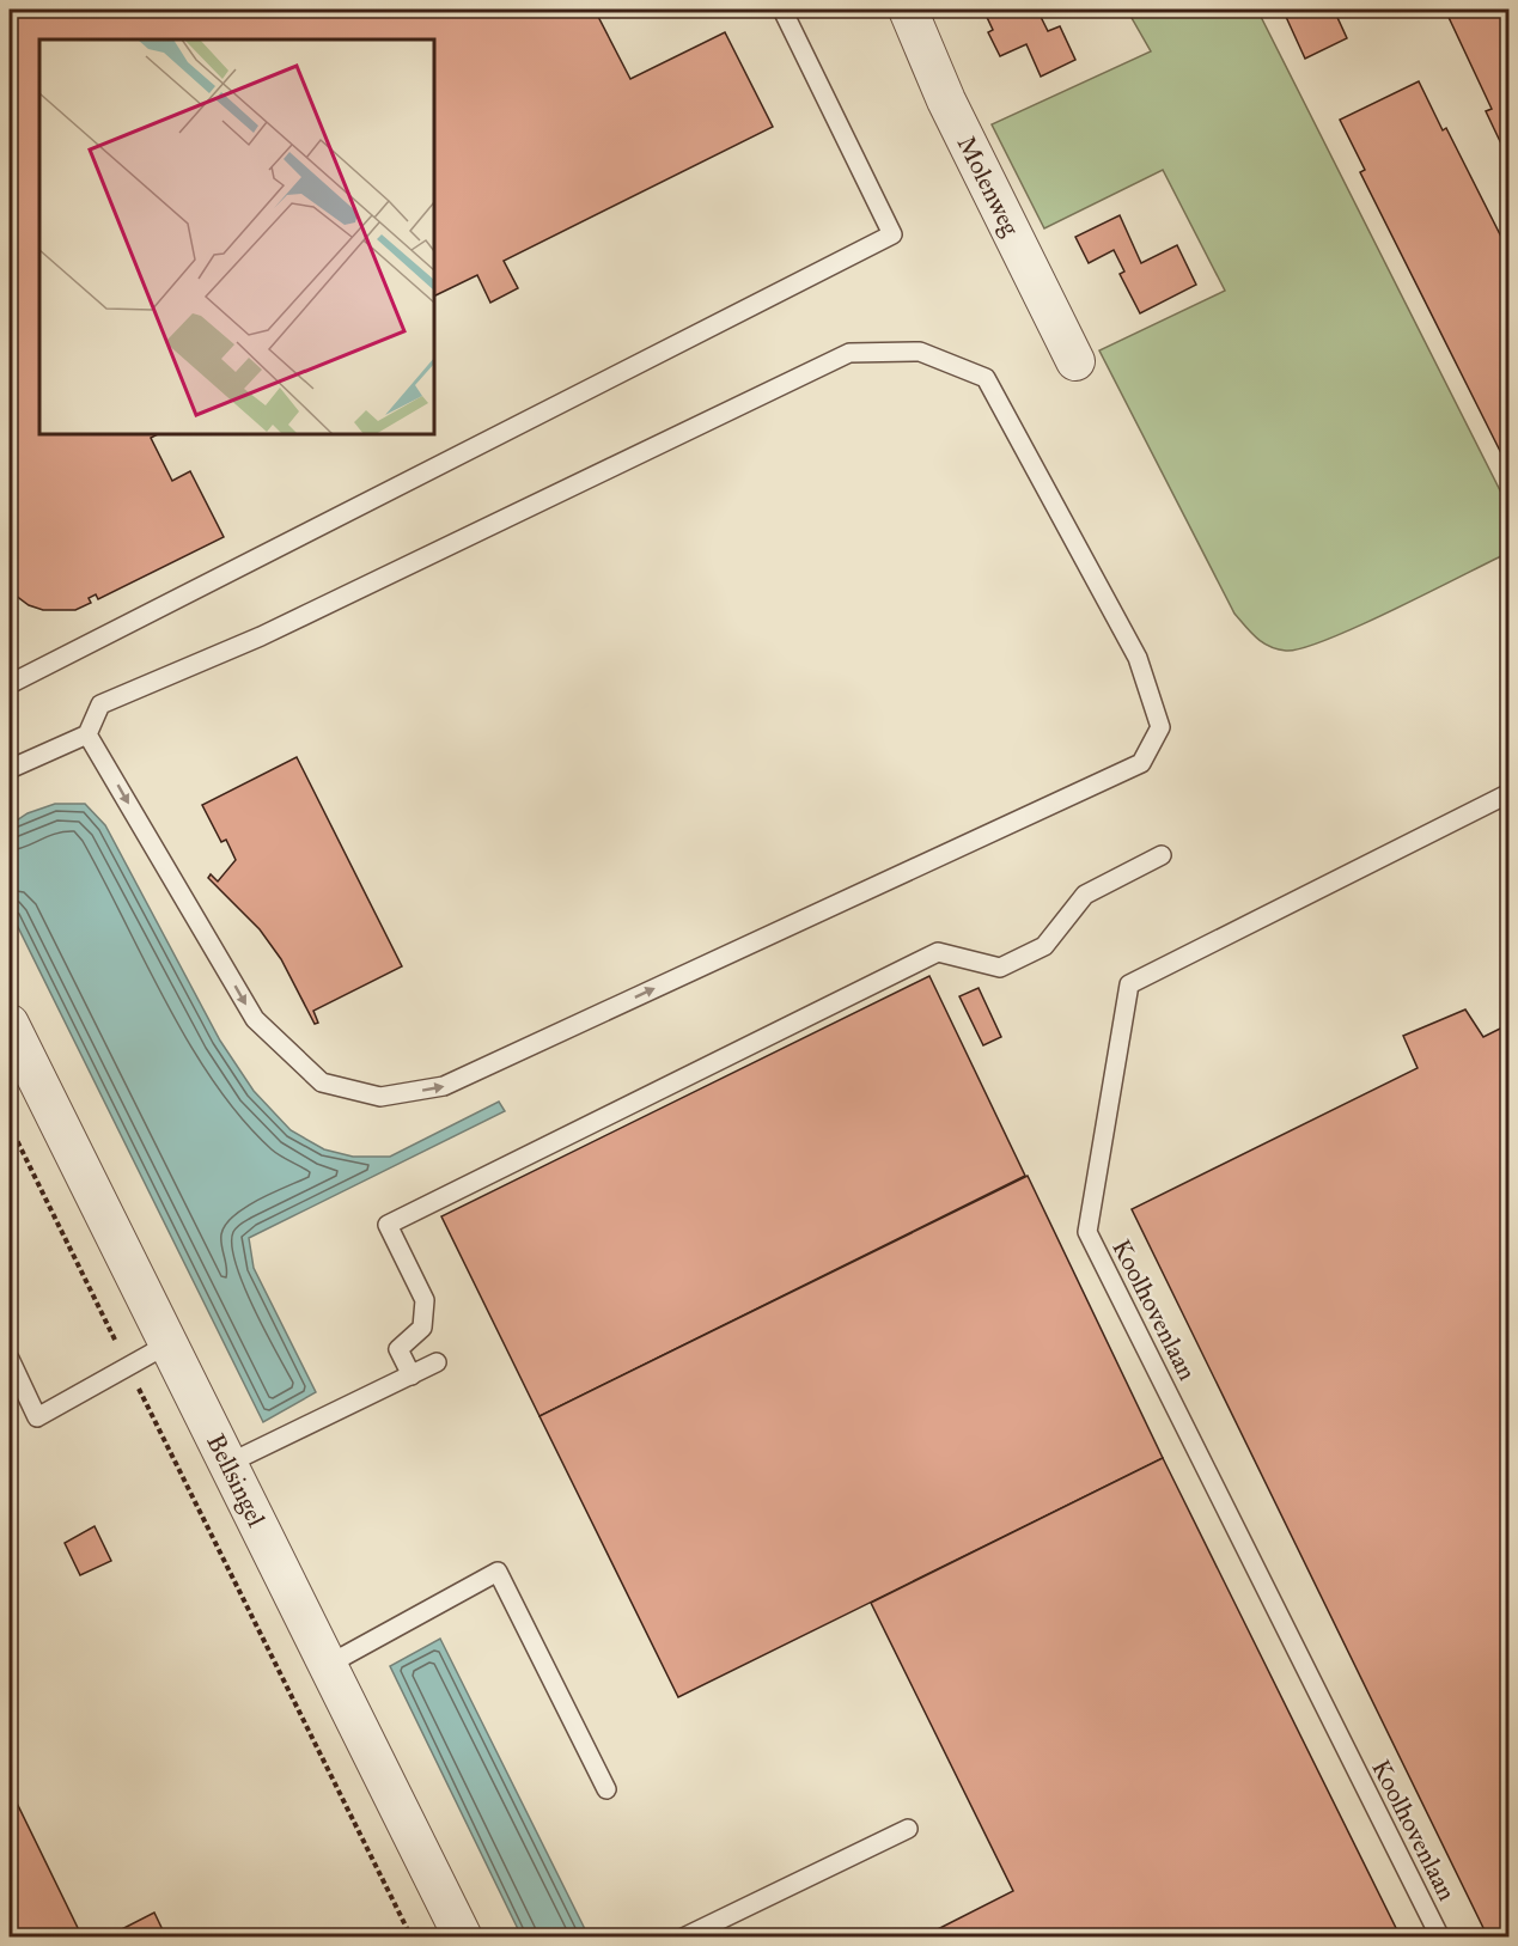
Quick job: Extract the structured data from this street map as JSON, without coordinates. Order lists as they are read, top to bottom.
{
  "streets": {
    "street": ["Molenweg", "Bellsingel"],
    "lane": ["Koolhovenlaan"]
  }
}
